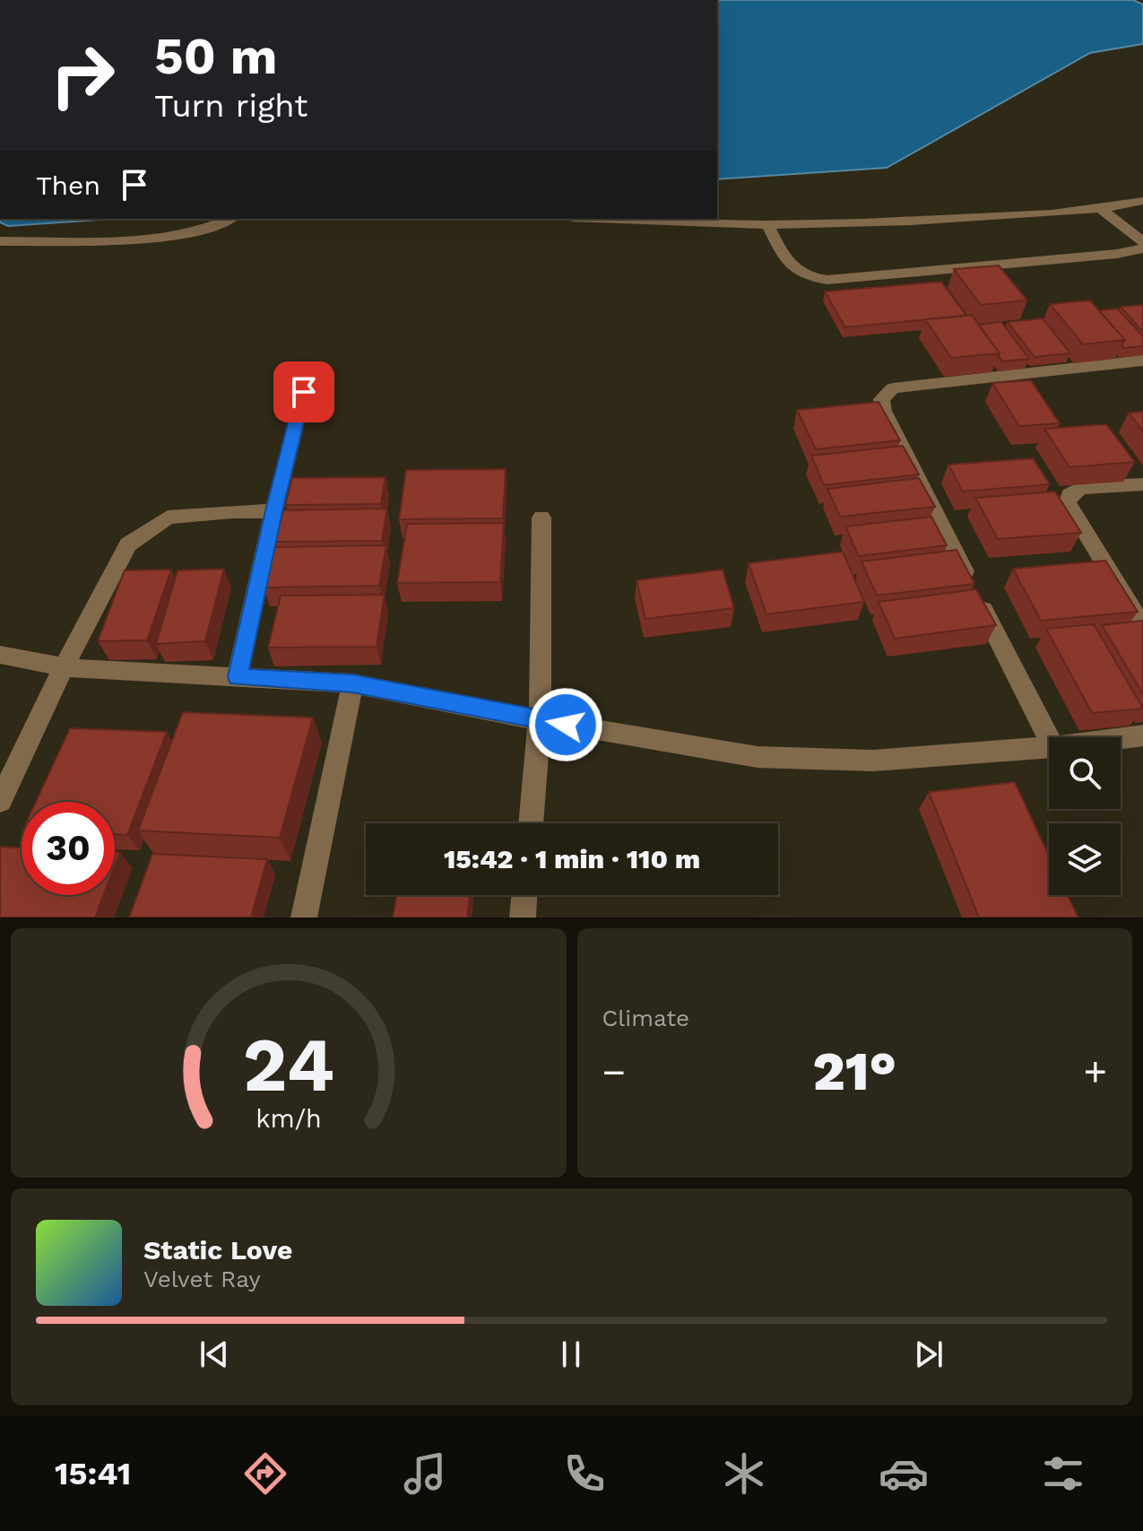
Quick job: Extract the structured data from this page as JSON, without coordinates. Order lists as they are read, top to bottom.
{
  "page": {
    "turn": ["50 m", "Turn right"],
    "then": "Then",
    "limit": "30",
    "trip": "15:42 · 1 min · 110 m",
    "tile": "Climate",
    "heat": ["−", "21°", "+"],
    "song": ["Static Love", "Velvet Ray"],
    "tabs": "15:41",
    "gauge": ["24", "km/h"]
  }
}
